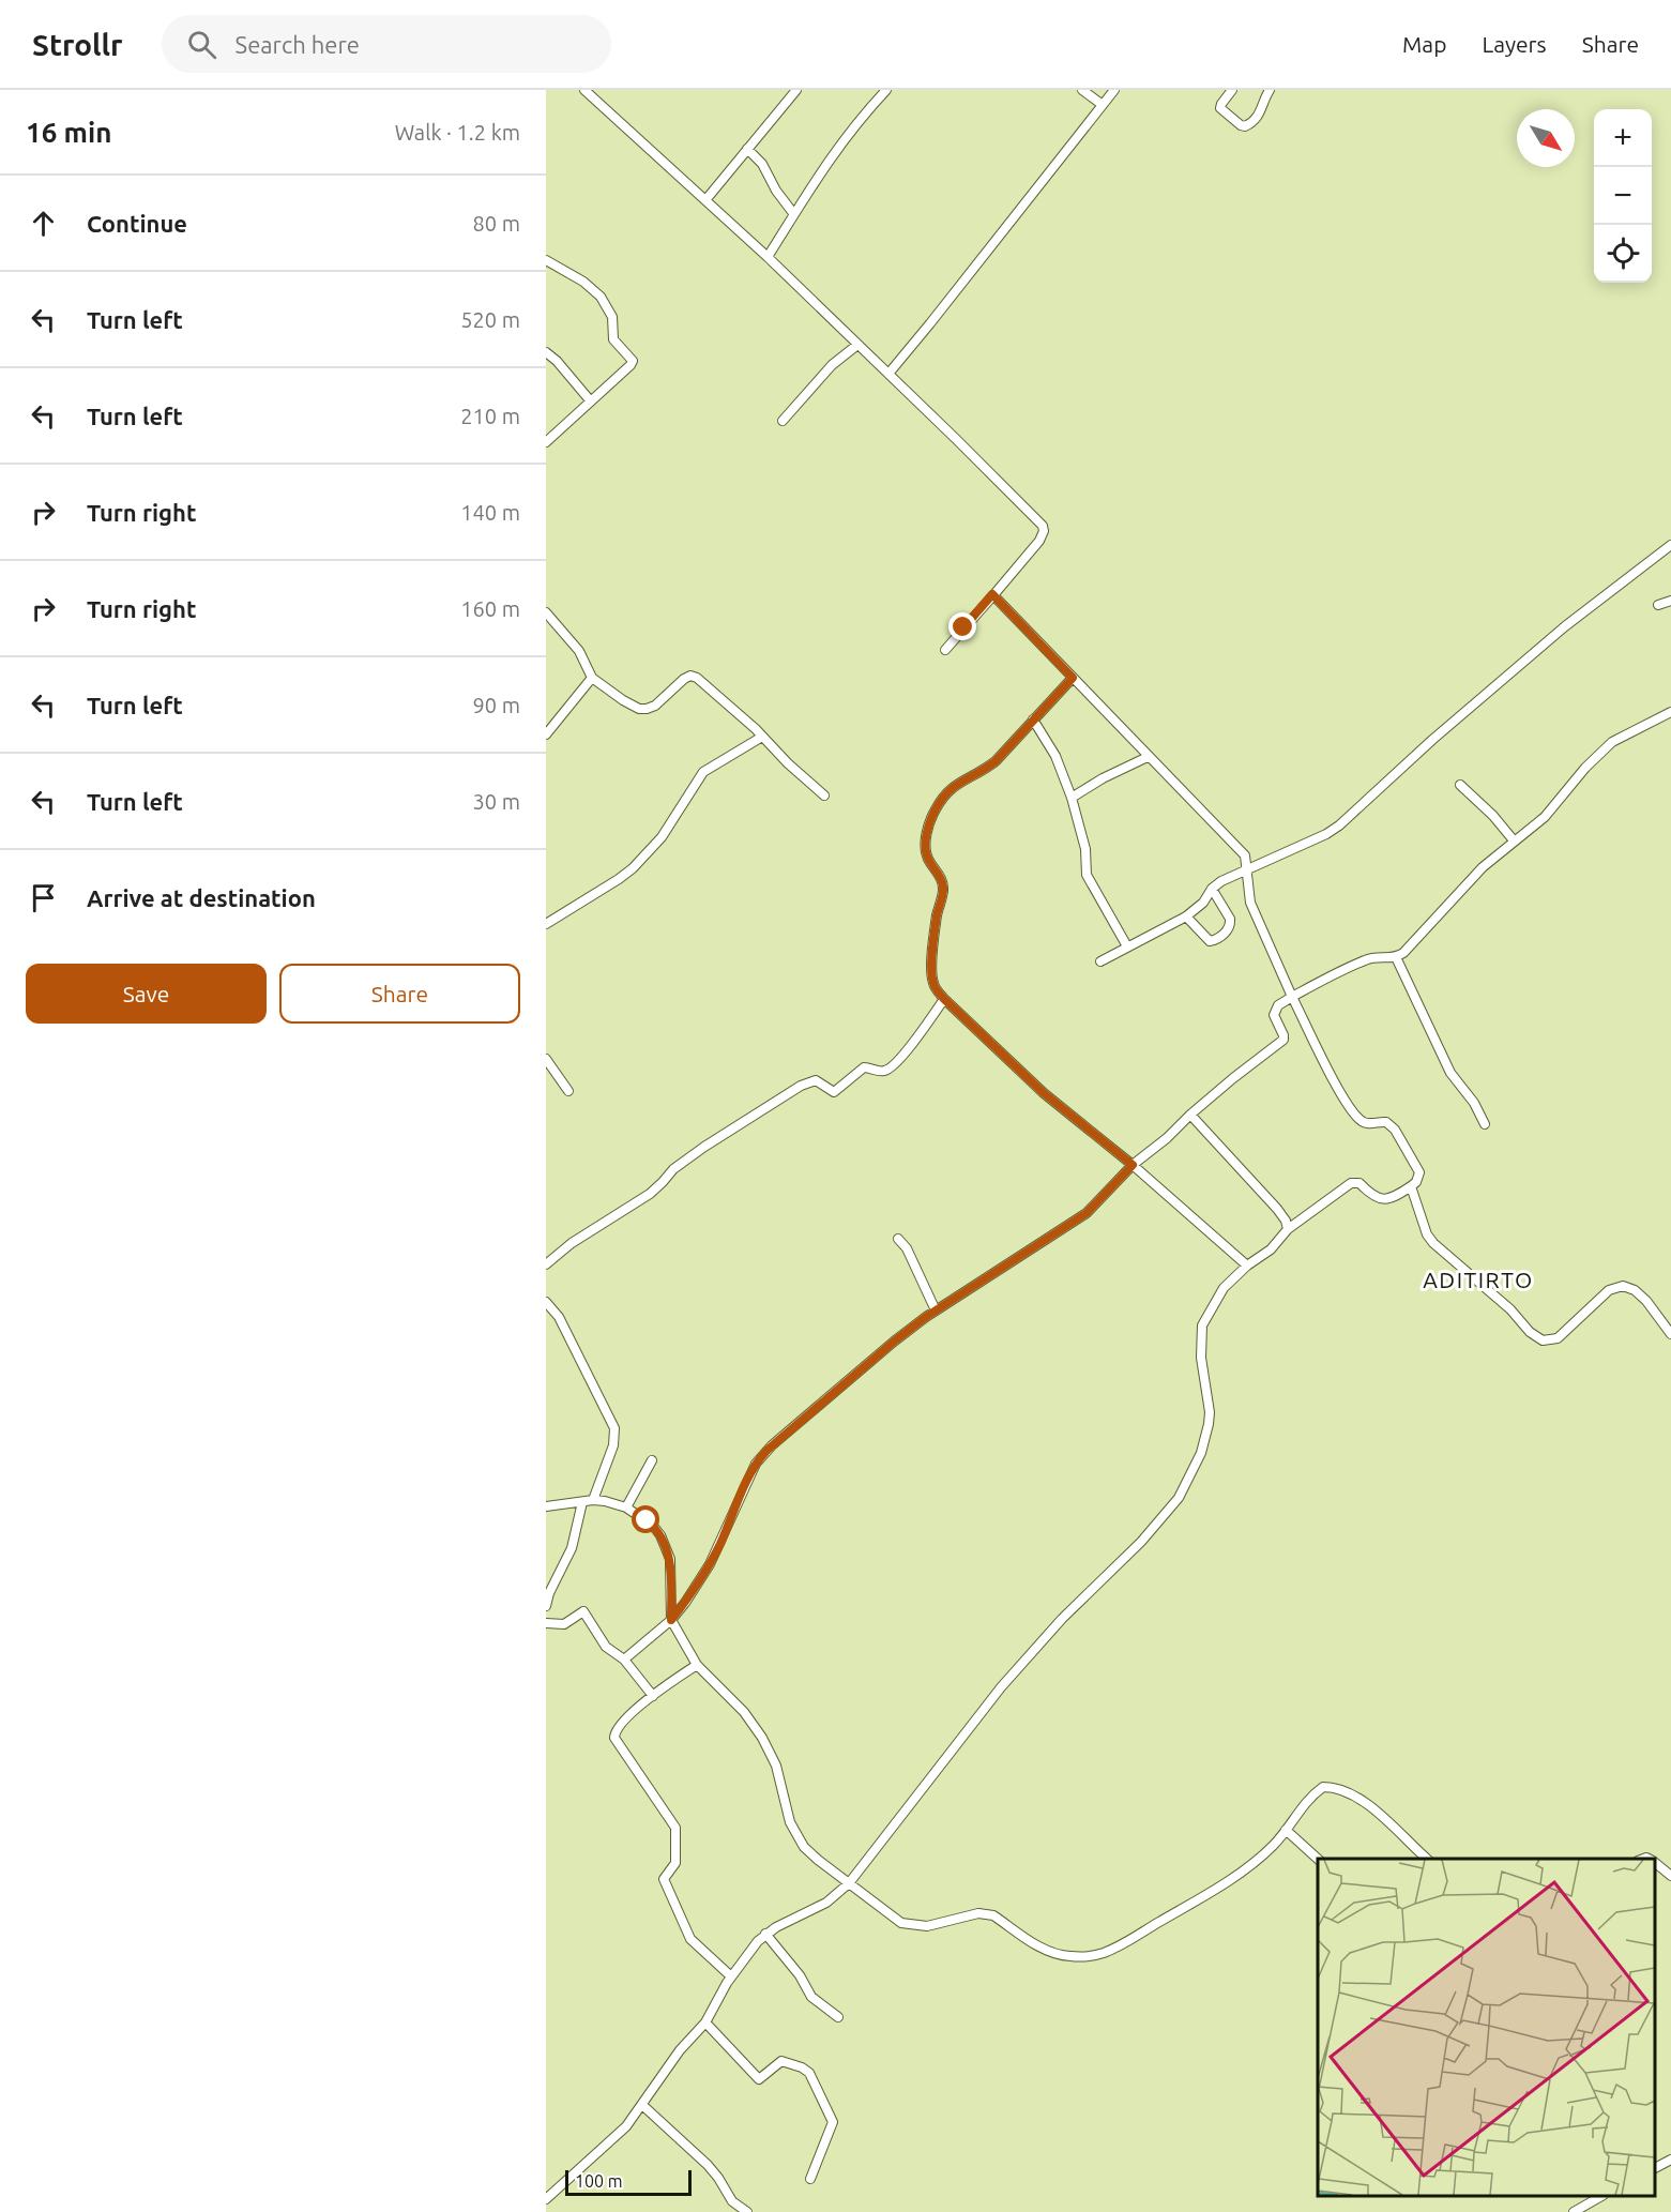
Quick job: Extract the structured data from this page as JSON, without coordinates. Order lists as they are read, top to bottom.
{
  "districts": ["ADITIRTO"],
  "scale_bar": "100 m",
  "north": "bottom right",
  "page": {
    "header": "Strollr",
    "search": "Search here",
    "nav": ["Map", "Layers", "Share"],
    "heading": ["16 min", "Walk · 1.2 km"],
    "map_buttons": ["+", "−"],
    "list": [
      ["Continue", "80 m"],
      ["Turn left", "520 m"],
      ["Turn left", "210 m"],
      ["Turn right", "140 m"],
      ["Turn right", "160 m"],
      ["Turn left", "90 m"],
      ["Turn left", "30 m"],
      "Arrive at destination"
    ],
    "buttons": ["Save", "Share"],
    "scale": "100 m"
  }
}
